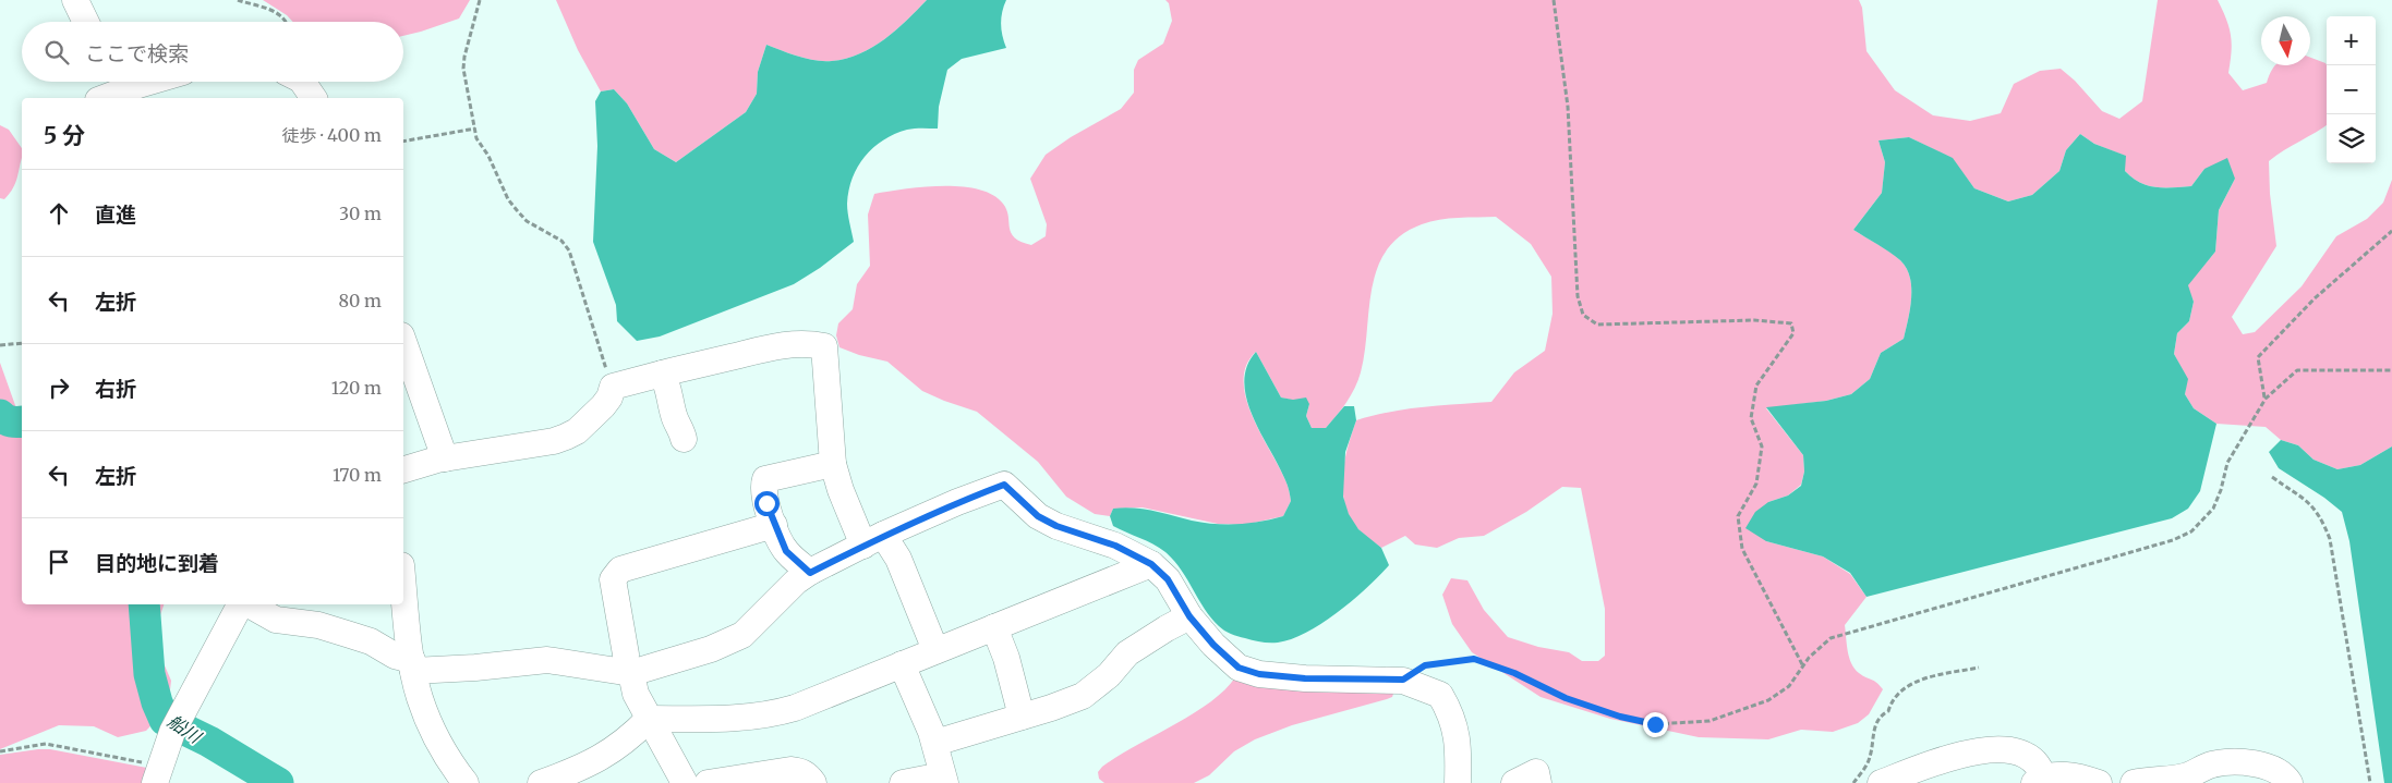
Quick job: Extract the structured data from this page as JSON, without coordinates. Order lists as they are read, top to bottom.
{
  "water": ["船川"],
  "north": "bottom",
  "page": {
    "map_buttons": ["+", "−"],
    "search": "ここで検索",
    "heading": ["5 分", "徒歩 · 400 m"],
    "list": [
      ["直進", "30 m"],
      ["左折", "80 m"],
      ["右折", "120 m"],
      ["左折", "170 m"],
      "目的地に到着"
    ]
  }
}
